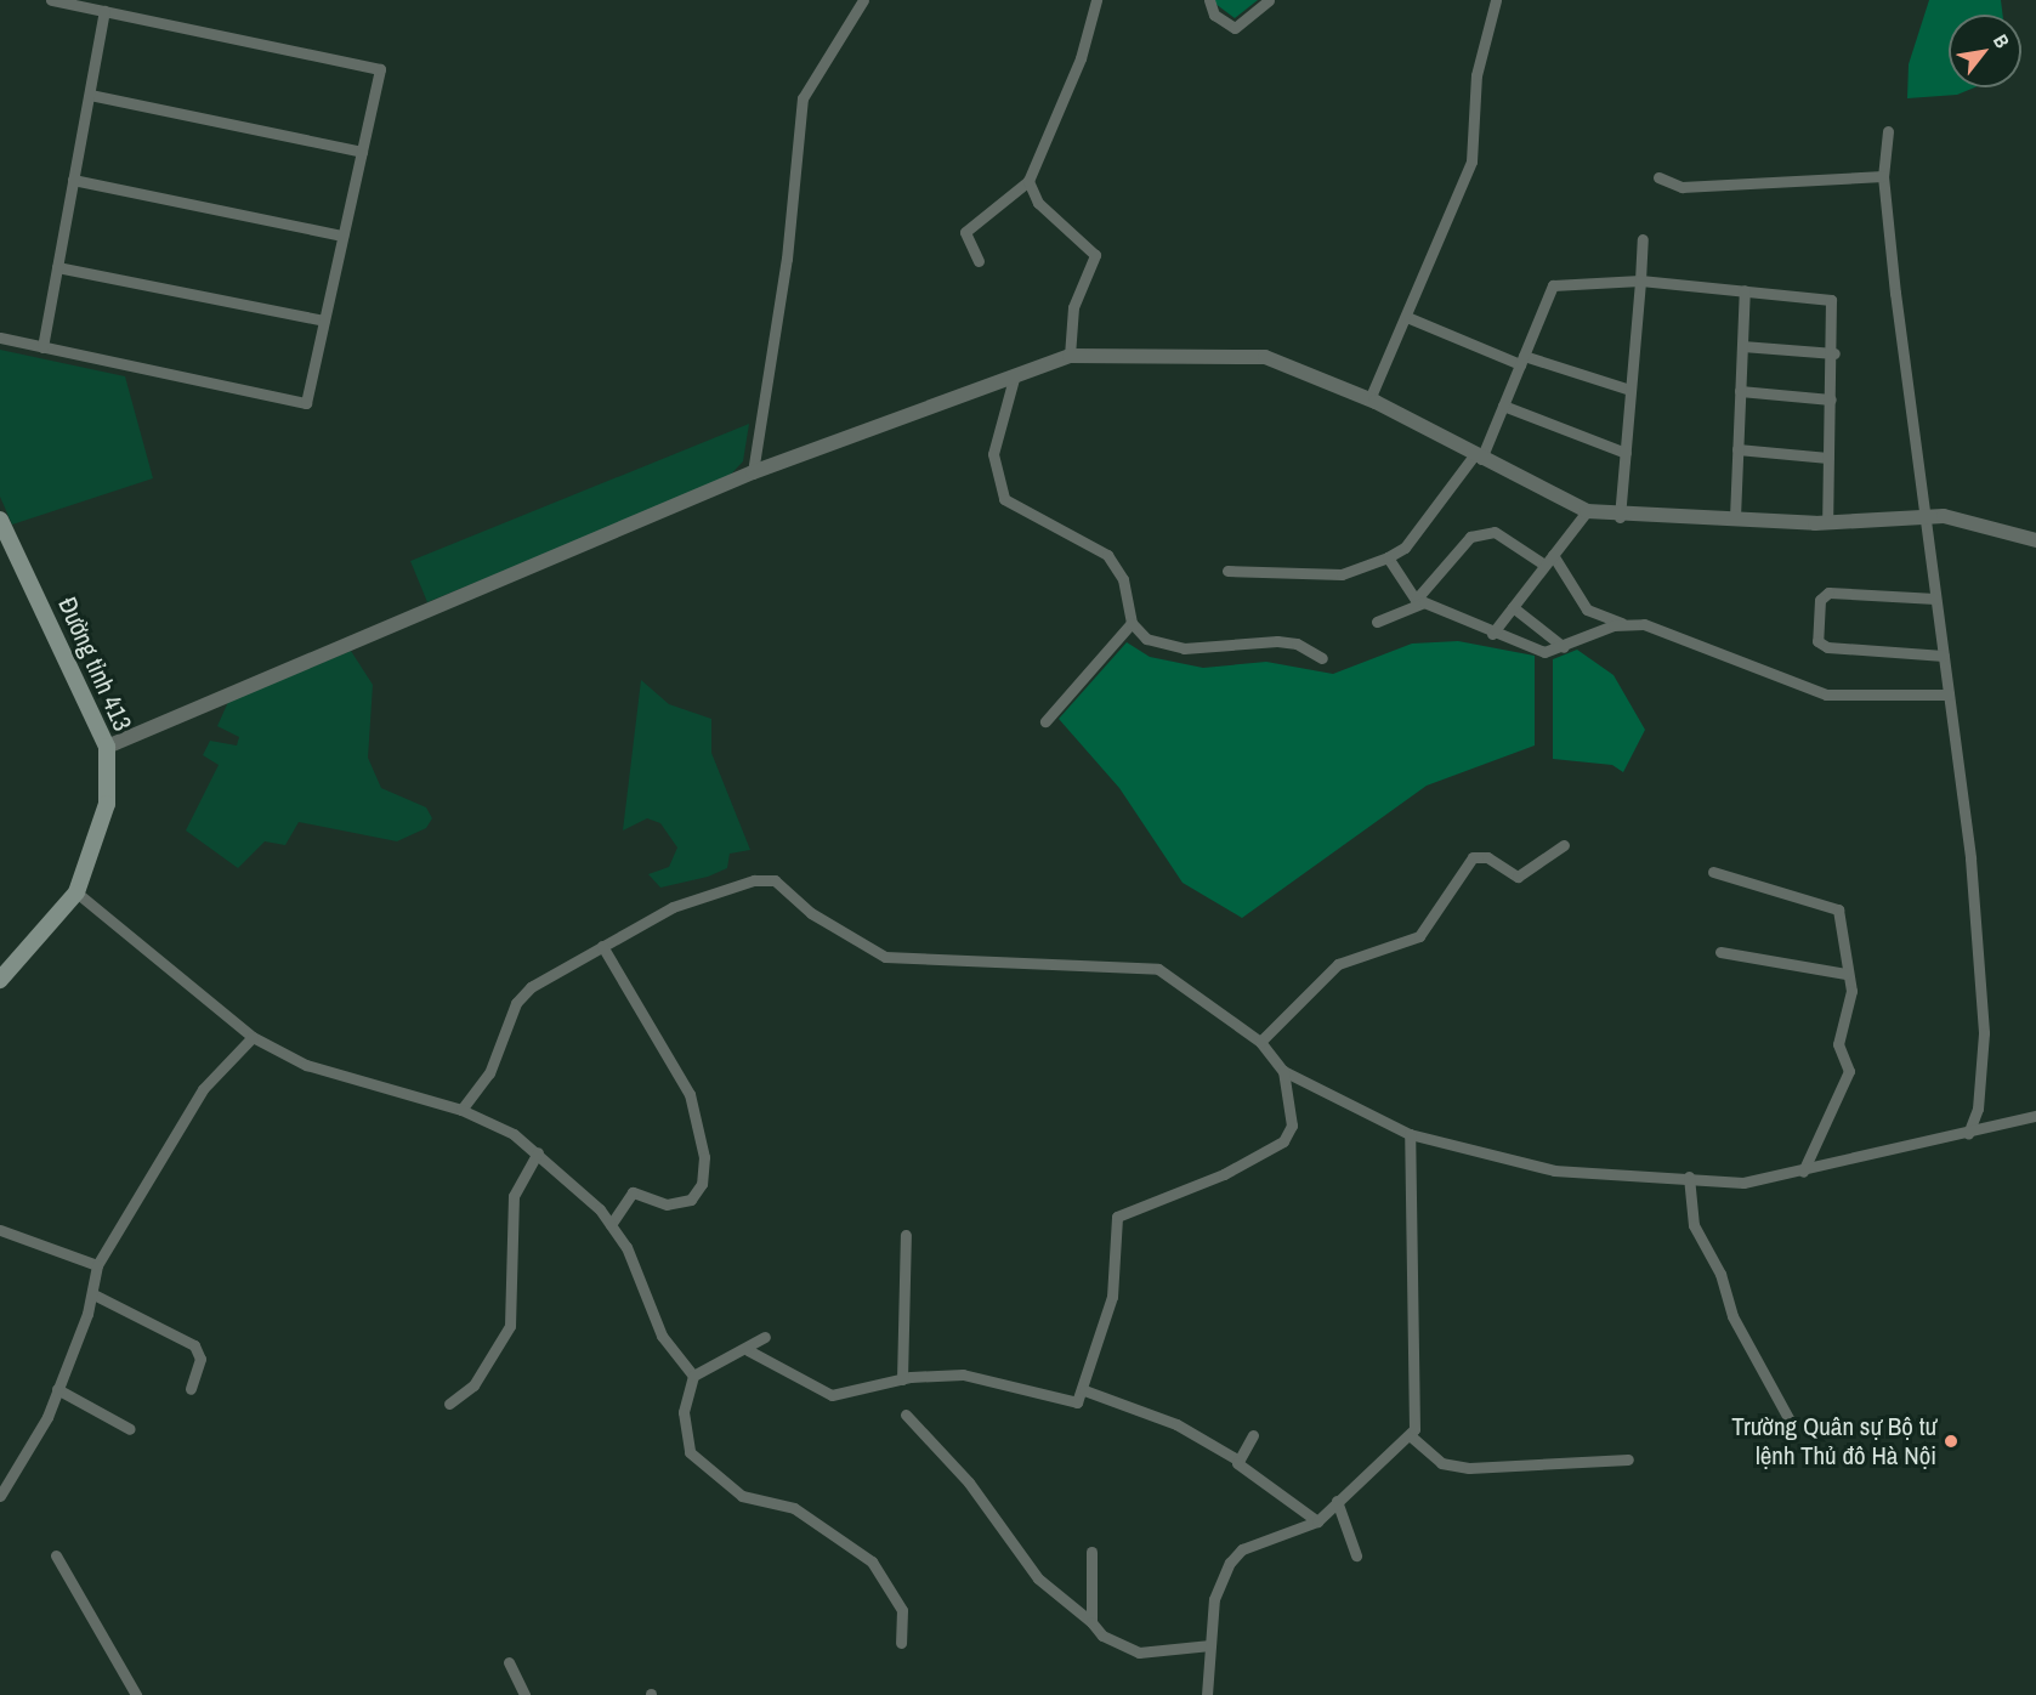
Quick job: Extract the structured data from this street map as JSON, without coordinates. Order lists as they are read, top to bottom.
{
  "streets": {
    "main road": ["Đường tỉnh 413"]
  },
  "places": ["Trường Quân sự Bộ tư lệnh Thủ đô Hà Nội"],
  "north": "top right"
}
